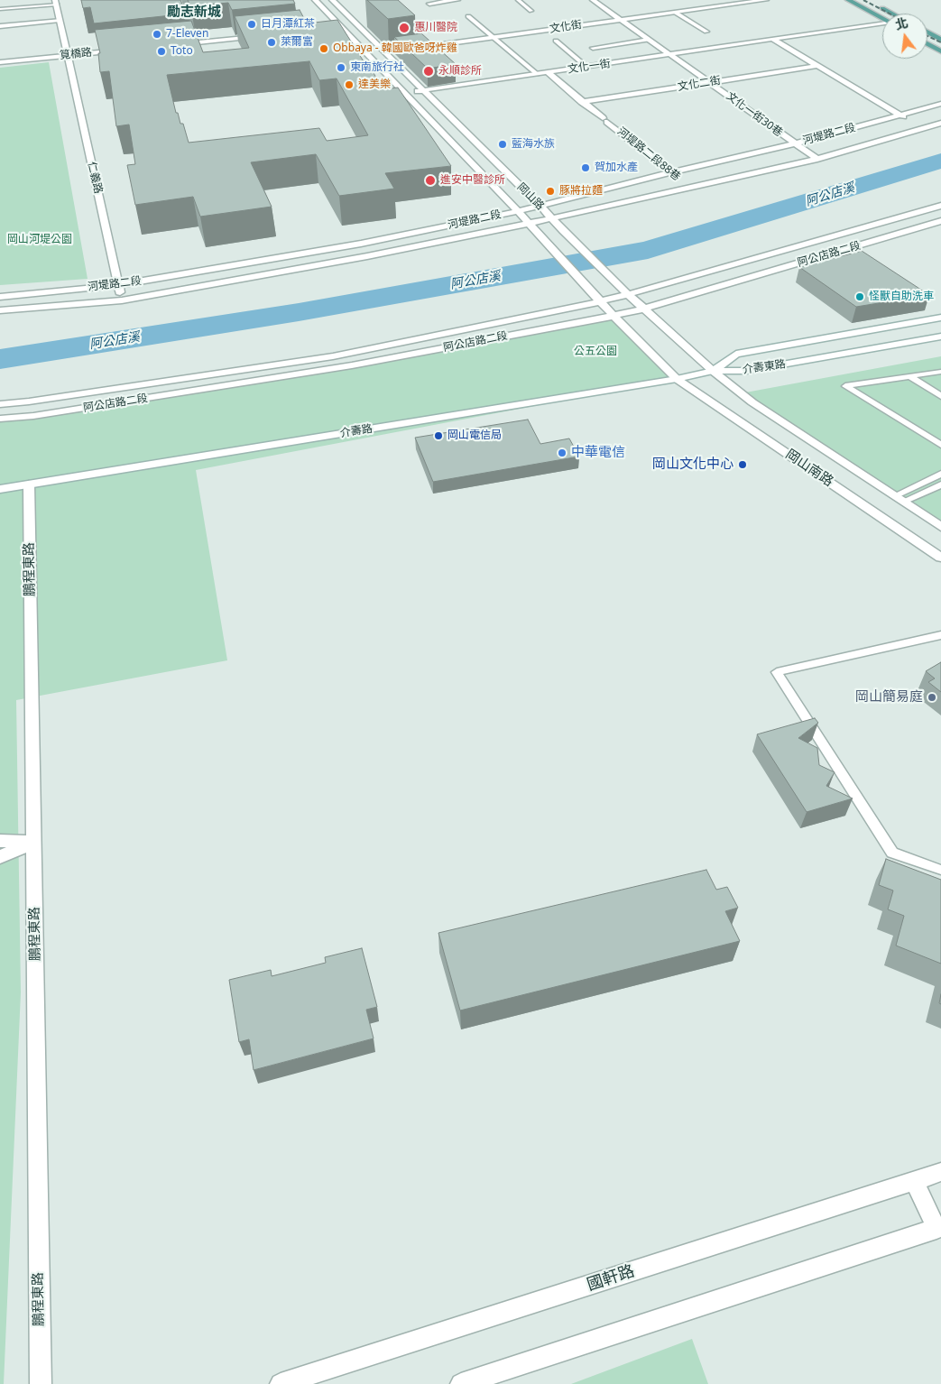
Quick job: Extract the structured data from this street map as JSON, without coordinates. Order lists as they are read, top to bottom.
{
  "streets": {
    "street": [
      "文化街",
      "筧橋路",
      "文化一街",
      "文化二街",
      "文化一街30巷",
      "河堤路二段",
      "河堤路二段88巷",
      "仁義路",
      "岡山路",
      "阿公店路二段",
      "介壽東路",
      "介壽路",
      "岡山南路",
      "鵬程東路",
      "國軒路"
    ]
  },
  "crossings": [
    ["文化街", "文化一街30巷"],
    ["筧橋路", "仁義路"],
    ["文化一街", "文化一街30巷"],
    ["文化一街", "河堤路二段88巷"],
    ["文化一街", "岡山路"],
    ["文化二街", "文化一街30巷"],
    ["文化二街", "河堤路二段88巷"],
    ["文化一街30巷", "河堤路二段"],
    ["河堤路二段", "河堤路二段88巷"],
    ["河堤路二段", "仁義路"],
    ["河堤路二段", "岡山路"],
    ["岡山路", "阿公店路二段"],
    ["岡山路", "介壽東路"],
    ["岡山路", "介壽路"],
    ["岡山路", "岡山南路"],
    ["介壽東路", "介壽路"],
    ["介壽東路", "岡山南路"],
    ["介壽路", "岡山南路"],
    ["介壽路", "鵬程東路"]
  ],
  "districts": ["勵志新城"],
  "water": ["阿公店溪"],
  "parks": ["岡山河堤公園", "公五公園"],
  "places": [
    "日月潭紅茶",
    "惠川醫院",
    "7-Eleven",
    "萊爾富",
    "Obbaya - 韓國歐爸呀炸雞",
    "Toto",
    "東南旅行社",
    "永順診所",
    "達美樂",
    "藍海水族",
    "賀加水產",
    "進安中醫診所",
    "豚將拉麵",
    "怪獸自助洗車",
    "岡山電信局",
    "中華電信",
    "岡山文化中心",
    "岡山簡易庭"
  ],
  "north": "top"
}
